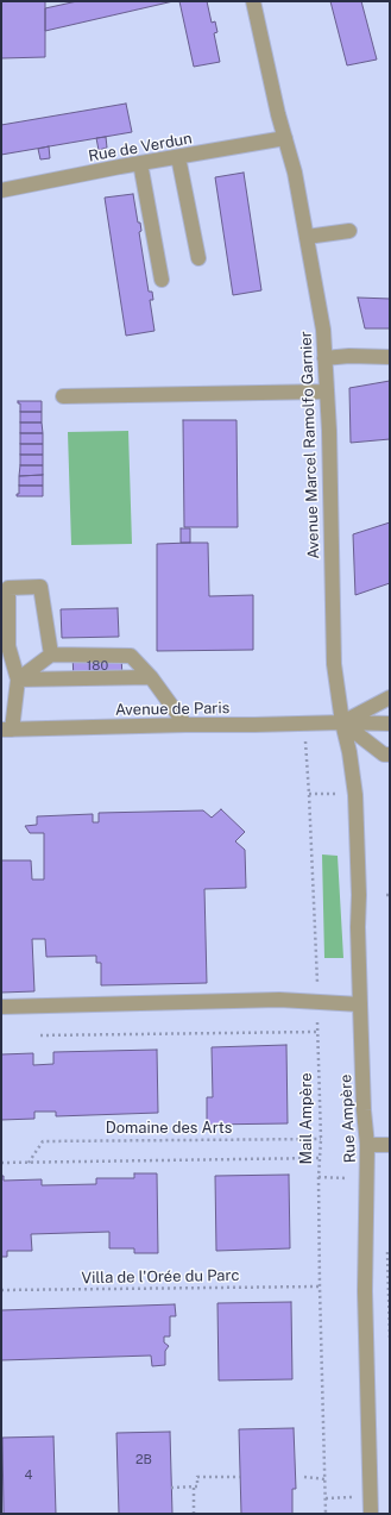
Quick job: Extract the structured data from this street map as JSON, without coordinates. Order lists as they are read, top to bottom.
{
  "streets": {
    "street": [
      "Rue de Verdun",
      "Avenue Marcel Ramolfo Garnier",
      "Avenue de Paris",
      "Rue Ampère"
    ],
    "path": ["Mail Ampère", "Domaine des Arts", "Villa de l'Orée du Parc"]
  },
  "crossings": [
    ["Rue de Verdun", "Avenue Marcel Ramolfo Garnier"],
    ["Avenue Marcel Ramolfo Garnier", "Avenue de Paris"],
    ["Avenue Marcel Ramolfo Garnier", "Rue Ampère"],
    ["Avenue de Paris", "Mail Ampère"],
    ["Avenue de Paris", "Rue Ampère"],
    ["Mail Ampère", "Domaine des Arts"],
    ["Mail Ampère", "Villa de l'Orée du Parc"]
  ],
  "house_numbers": ["180", "2B", "4"]
}
